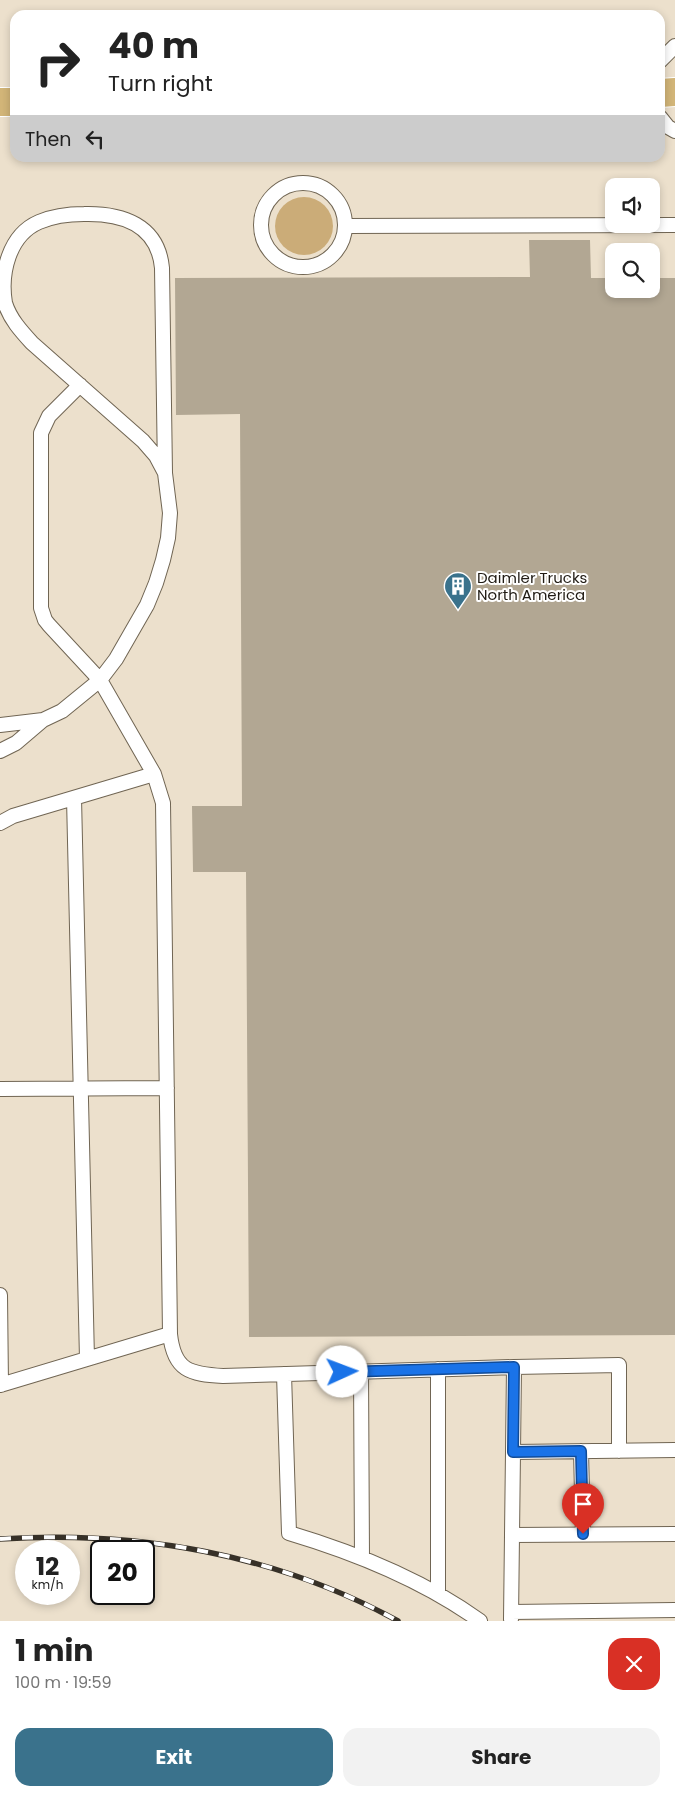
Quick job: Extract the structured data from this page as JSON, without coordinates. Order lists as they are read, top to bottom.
{
  "places": {
    "building": ["Daimler Trucks North America"]
  },
  "page": {
    "turn": ["40 m", "Turn right"],
    "then": "Then",
    "speed": "12 km/h",
    "limit": "20",
    "heading": ["1 min", "100 m · 19:59"],
    "buttons": ["Exit", "Share"]
  }
}
